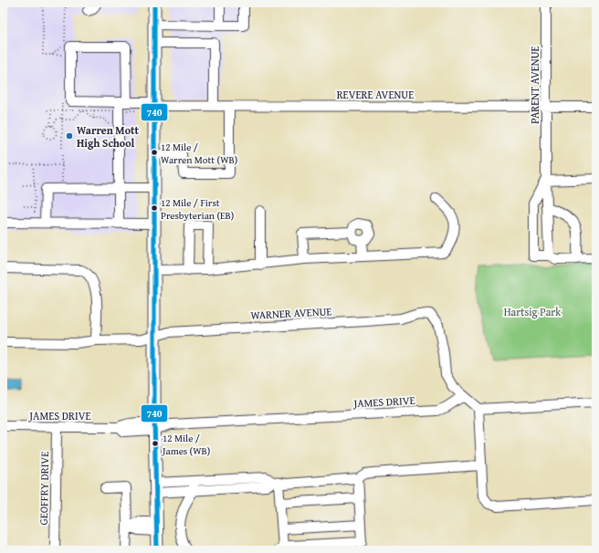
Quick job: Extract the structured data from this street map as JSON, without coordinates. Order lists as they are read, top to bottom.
{
  "streets": {
    "street": [
      "PARENT AVENUE",
      "REVERE AVENUE",
      "WARNER AVENUE",
      "JAMES DRIVE",
      "GEOFFRY DRIVE"
    ]
  },
  "crossings": [
    ["PARENT AVENUE", "REVERE AVENUE"],
    ["WARNER AVENUE", "JAMES DRIVE"],
    ["JAMES DRIVE", "GEOFFRY DRIVE"]
  ],
  "parks": ["Hartsig Park"],
  "places": [
    "Warren Mott High School",
    "12 Mile / Warren Mott (WB)",
    "12 Mile / First Presbyterian (EB)",
    "12 Mile / James (WB)"
  ],
  "lines": ["transit line 740"]
}
